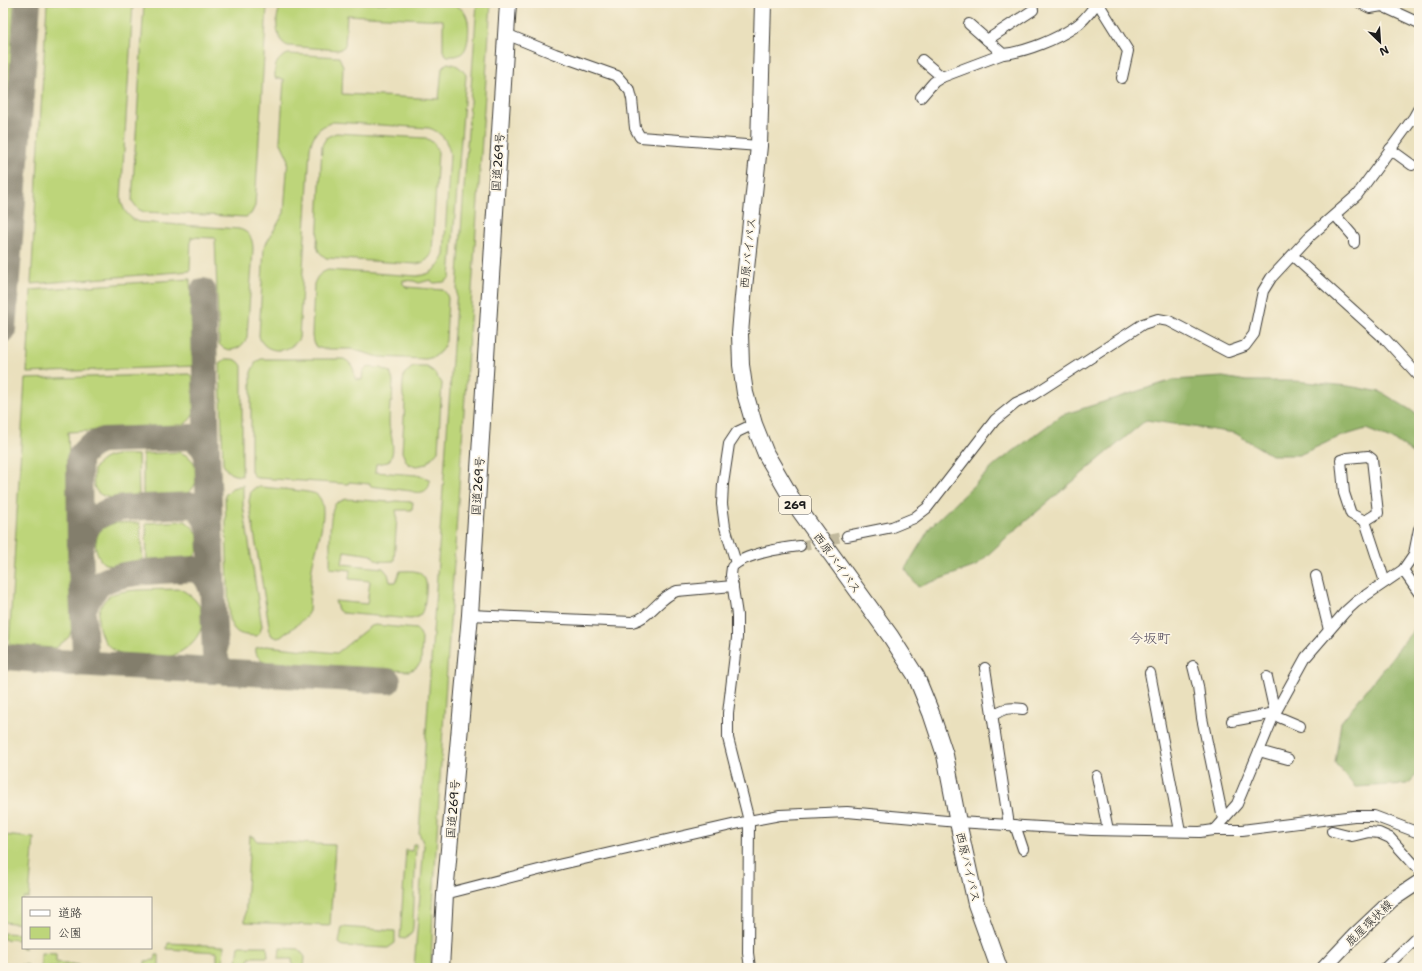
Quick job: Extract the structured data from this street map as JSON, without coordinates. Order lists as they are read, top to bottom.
{
  "streets": {
    "highway": ["国道269号", "西原バイパス", "269"],
    "main road": ["鹿屋環状線"]
  },
  "districts": ["今坂町"],
  "legend": ["道路", "公園"],
  "north": "bottom right"
}
